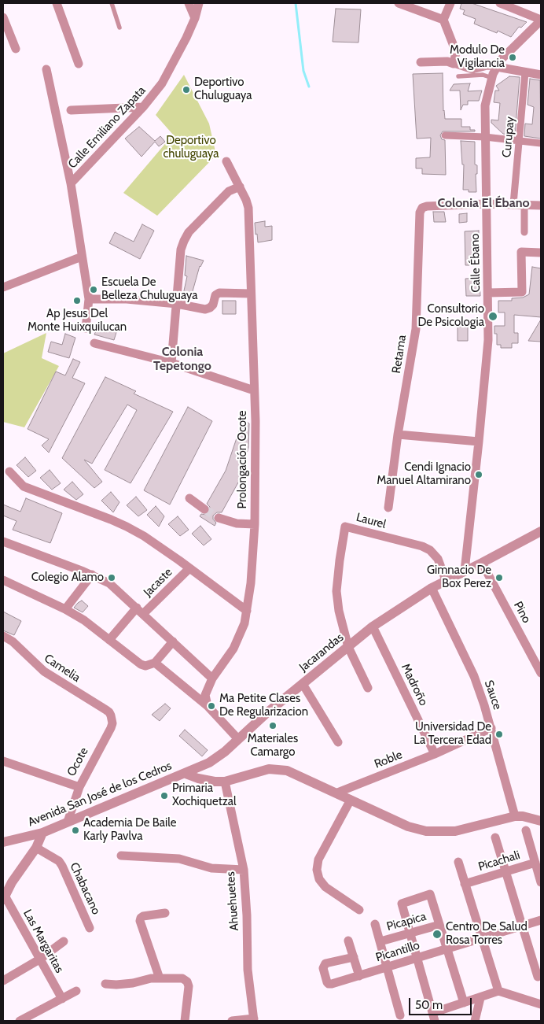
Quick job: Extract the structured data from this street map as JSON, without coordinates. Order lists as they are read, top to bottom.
{
  "streets": {
    "street": [
      "Calle Emiliano Zapata",
      "Curupay",
      "Calle Ébano",
      "Retama",
      "Prolongación Ocote",
      "Laurel",
      "Jacaste",
      "Pino",
      "Jacarandas",
      "Camelia",
      "Madroño",
      "Sauce",
      "Roble",
      "Ocote",
      "Avenida San José de los Cedros",
      "Picachali",
      "Chabacano",
      "Ahuehuetes",
      "Picapica",
      "Las Margaritas",
      "Picantillo"
    ]
  },
  "crossings": [
    ["Calle Ébano", "Retama"],
    ["Calle Ébano", "Jacarandas"],
    ["Laurel", "Jacarandas"],
    ["Pino", "Jacarandas"],
    ["Jacarandas", "Madroño"],
    ["Jacarandas", "Sauce"],
    ["Jacarandas", "Avenida San José de los Cedros"],
    ["Camelia", "Ocote"],
    ["Madroño", "Roble"],
    ["Sauce", "Roble"],
    ["Sauce", "Avenida San José de los Cedros"],
    ["Roble", "Avenida San José de los Cedros"],
    ["Ocote", "Avenida San José de los Cedros"],
    ["Avenida San José de los Cedros", "Ahuehuetes"]
  ],
  "districts": ["Colonia El Ébano", "Colonia Tepetongo"],
  "parks": ["Deportivo chuluguaya"],
  "places": [
    "Modulo De Vigilancia",
    "Deportivo Chuluguaya",
    "Escuela De Belleza Chuluguaya",
    "Ap Jesus Del Monte Huixquilucan",
    "Consultorio De Psicologia",
    "Cendi Ignacio Manuel Altamirano",
    "Colegio Alamo",
    "Gimnacio De Box Perez",
    "Ma Petite Clases De Regularizacion",
    "Materiales Camargo",
    "Universidad De La Tercera Edad",
    "Primaria Xochiquetzal",
    "Academia De Baile Karly Pavlva",
    "Centro De Salud Rosa Torres"
  ],
  "scale_bar": "50 m"
}
